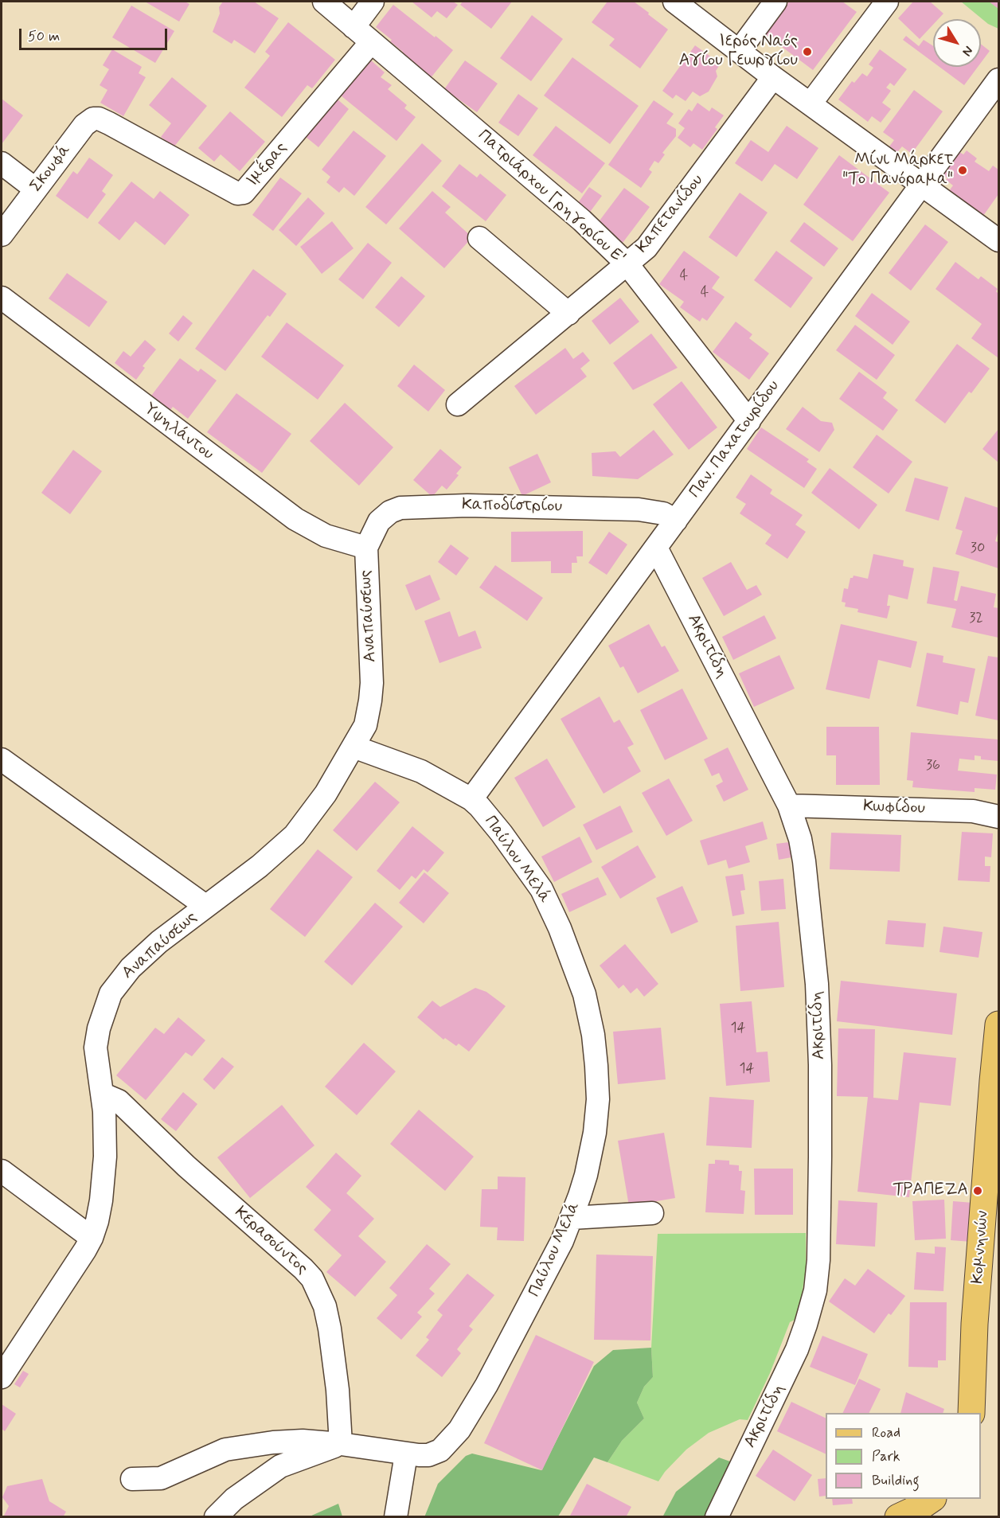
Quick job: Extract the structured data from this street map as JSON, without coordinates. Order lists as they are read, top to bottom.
{
  "streets": {
    "main road": ["Κομνηνών"],
    "street": [
      "Ιμέρας",
      "Σκουφά",
      "Πατριάρχου Γρηγορίου Ε'",
      "Καπετανίδου",
      "Υψηλάντου",
      "Παν. Παχατουρίδου",
      "Καποδίστρίου",
      "Αναπαύσεως",
      "Ακριτίδη",
      "Κωφίδου",
      "Παύλου Μελά",
      "Κερασούντος"
    ]
  },
  "crossings": [
    ["Ιμέρας", "Σκουφά"],
    ["Ιμέρας", "Πατριάρχου Γρηγορίου Ε'"],
    ["Πατριάρχου Γρηγορίου Ε'", "Καπετανίδου"],
    ["Πατριάρχου Γρηγορίου Ε'", "Παν. Παχατουρίδου"],
    ["Υψηλάντου", "Καποδίστρίου"],
    ["Υψηλάντου", "Αναπαύσεως"],
    ["Παν. Παχατουρίδου", "Καποδίστρίου"],
    ["Παν. Παχατουρίδου", "Ακριτίδη"],
    ["Παν. Παχατουρίδου", "Παύλου Μελά"],
    ["Καποδίστρίου", "Αναπαύσεως"],
    ["Αναπαύσεως", "Παύλου Μελά"],
    ["Αναπαύσεως", "Κερασούντος"],
    ["Ακριτίδη", "Κωφίδου"],
    ["Παύλου Μελά", "Κερασούντος"]
  ],
  "places": ["Ιερός Ναός Αγίου Γεωργίου", "Μίνι Μάρκετ \"Το Πανόραμα\"", "ΤΡΑΠΕΖΑ"],
  "house_numbers": [
    "4",
    "4",
    "30",
    "32",
    "36",
    "14",
    "14"
  ],
  "legend": ["Road", "Park", "Building"],
  "scale_bar": "50 m",
  "north": "bottom right"
}
